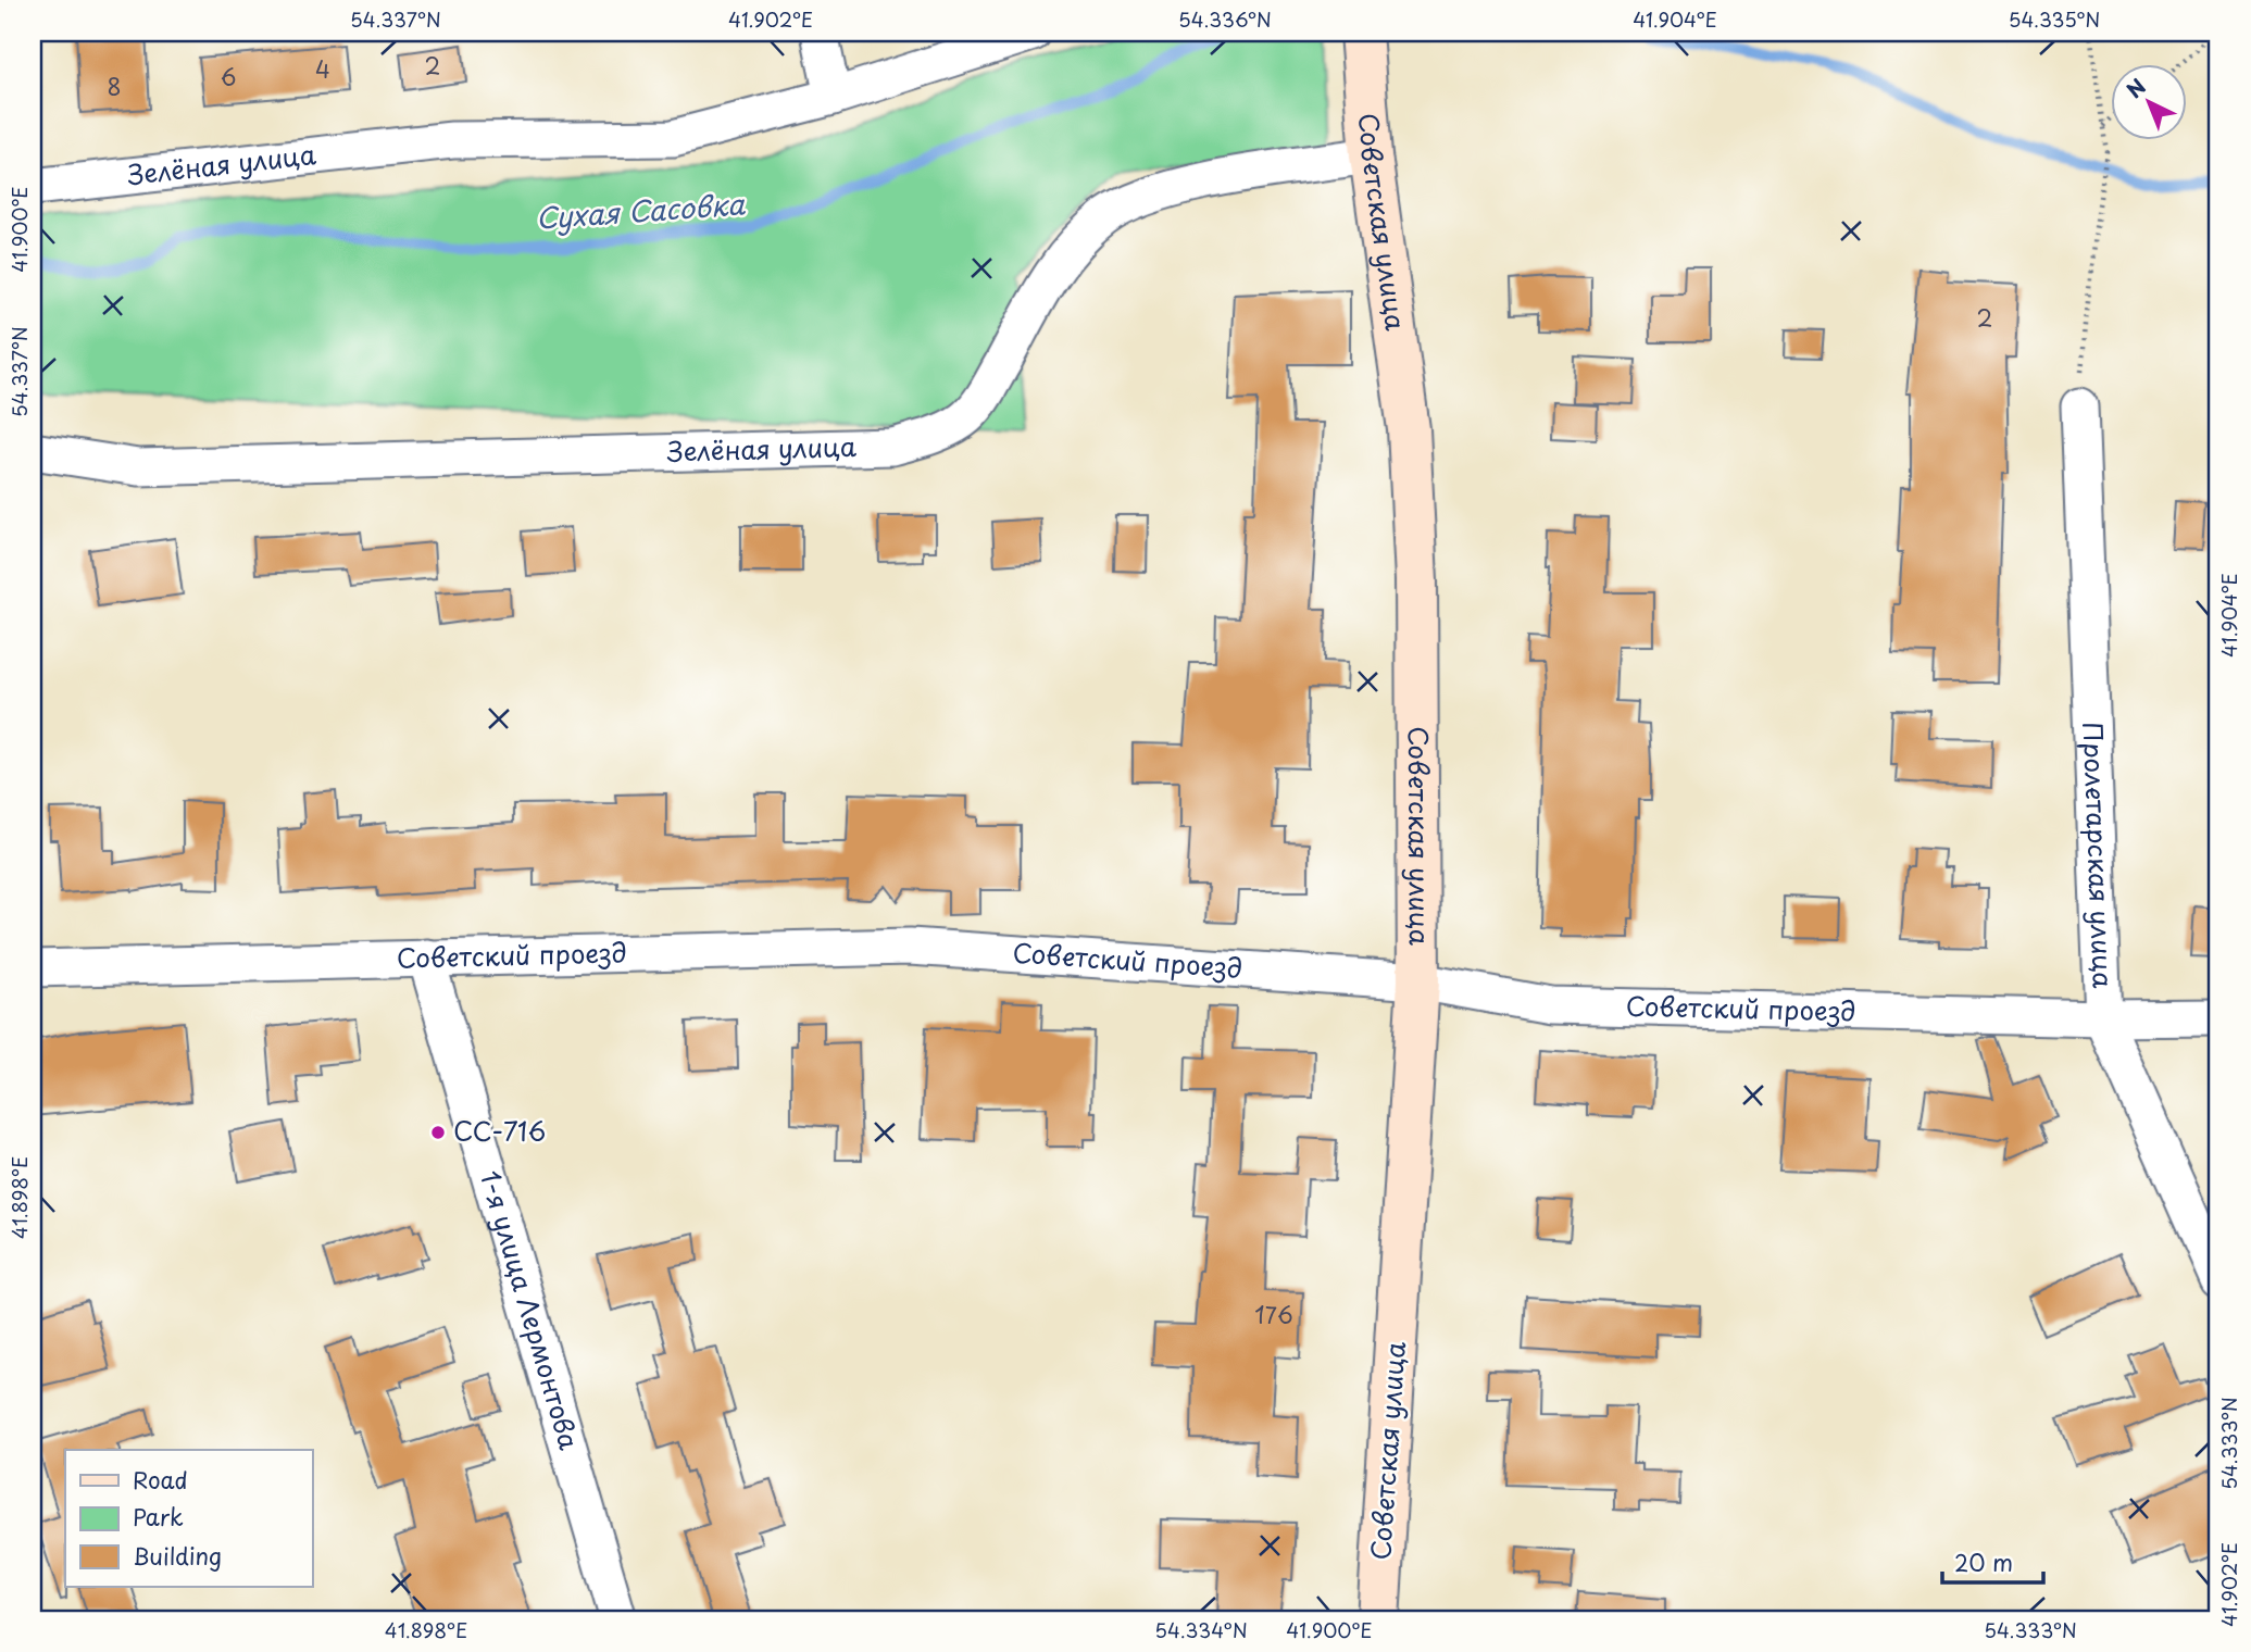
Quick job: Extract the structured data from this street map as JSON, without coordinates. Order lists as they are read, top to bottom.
{
  "streets": {
    "street": [
      "Зелёная улица",
      "Советская улица",
      "Пролетарская улица",
      "Советский проезд",
      "1-я улица Лермонтова"
    ]
  },
  "crossings": [
    ["Зелёная улица", "Советская улица"],
    ["Советская улица", "Советский проезд"],
    ["Пролетарская улица", "Советский проезд"],
    ["Советский проезд", "1-я улица Лермонтова"]
  ],
  "water": ["Сухая Сасовка"],
  "places": ["СС-716"],
  "house_numbers": [
    "2",
    "4",
    "6",
    "8",
    "2",
    "176"
  ],
  "legend": ["Road", "Park", "Building"],
  "scale_bar": "20 m",
  "north": "top left",
  "coordinates": [
    "54.337°N",
    "41.902°E",
    "54.336°N",
    "41.904°E",
    "54.335°N",
    "41.900°E",
    "41.898°E",
    "54.333°N",
    "54.334°N"
  ]
}
